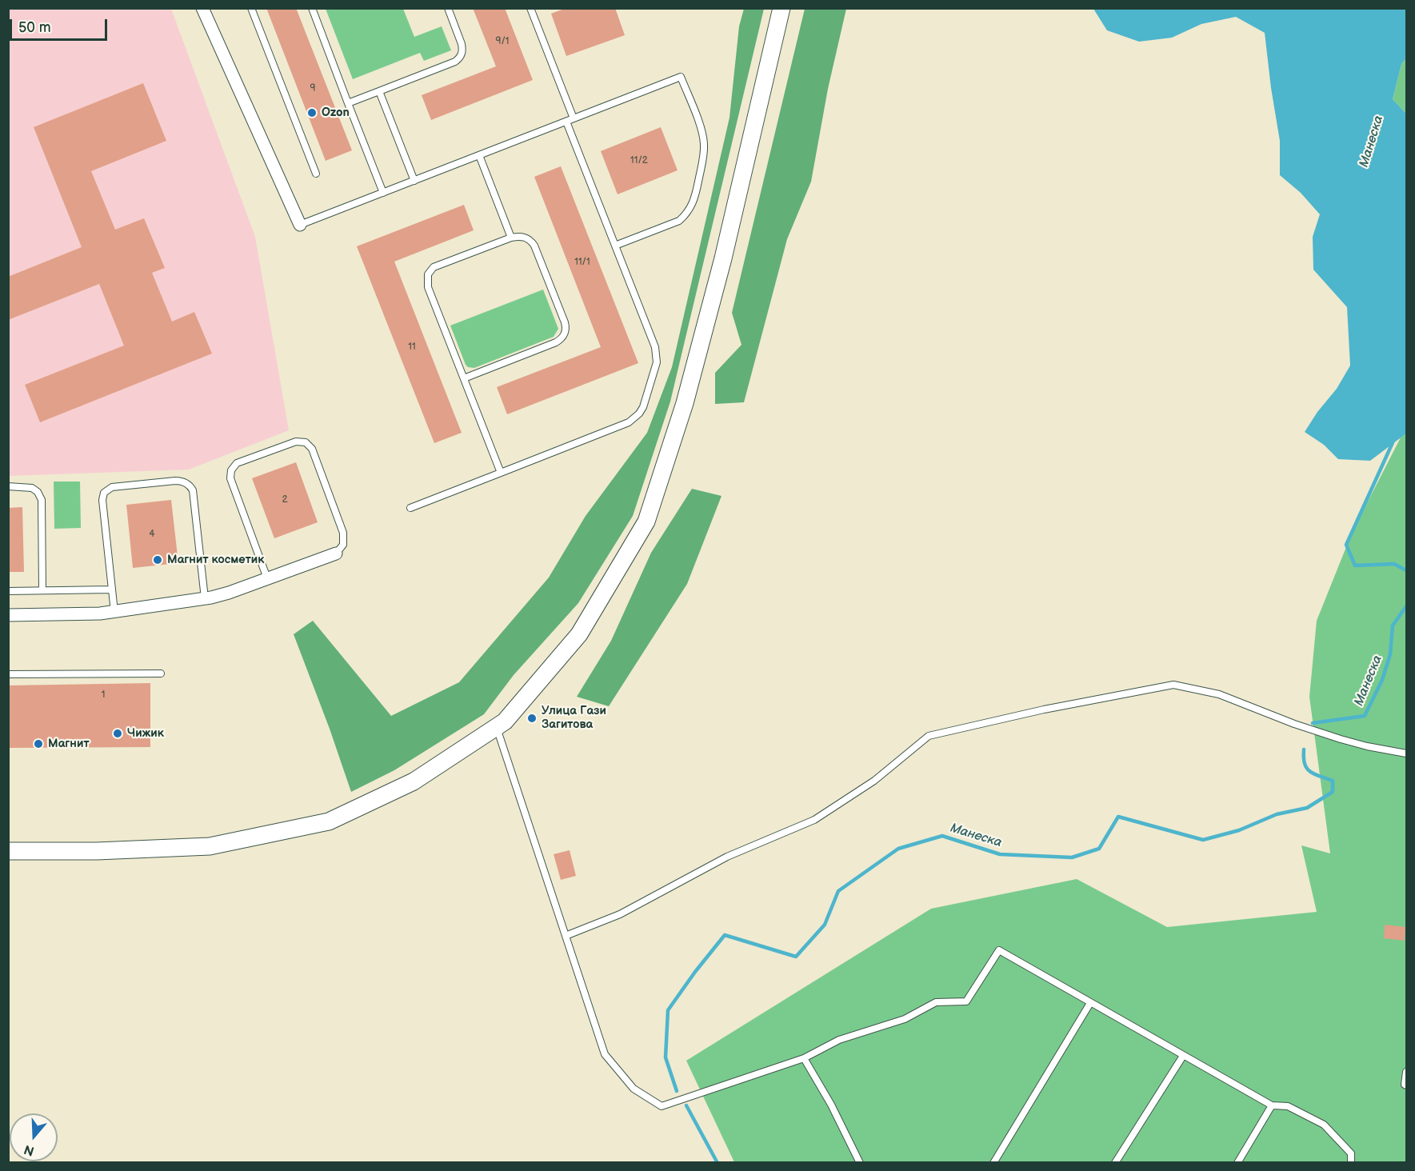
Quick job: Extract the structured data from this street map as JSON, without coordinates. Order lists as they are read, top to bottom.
{
  "water": ["Манеска"],
  "places": [
    "Ozon",
    "Магнит косметик",
    "Улица Гази Загитова",
    "Чижик",
    "Магнит"
  ],
  "house_numbers": [
    "9/1",
    "9",
    "11/2",
    "11/1",
    "11",
    "2",
    "4",
    "1"
  ],
  "scale_bar": "50 m",
  "north": "bottom"
}
